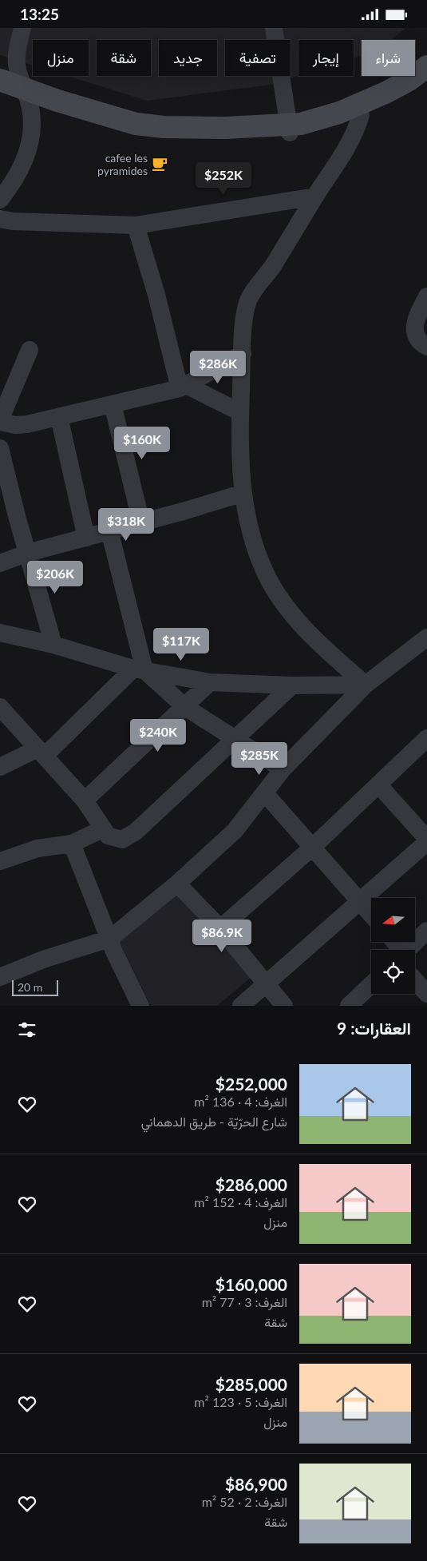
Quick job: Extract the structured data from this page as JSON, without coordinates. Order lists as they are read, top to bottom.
{
  "places": {
    "cafe": ["cafee les pyramides"]
  },
  "scale_bar": "20 m",
  "north": "left",
  "page": {
    "status": "13:25",
    "chip": [
      "شراء",
      "إيجار",
      "تصفية",
      "جديد",
      "شقة",
      "منزل"
    ],
    "price": [
      "$252K",
      "$286K",
      "$160K",
      "$318K",
      "$206K",
      "$117K",
      "$240K",
      "$285K",
      "$86.9K"
    ],
    "scale": "20 m",
    "heading": "العقارات: 9",
    "list": [
      {
        "name": "$252,000",
        "note": "الغرف: 4 · 136 m² · شارع الحرّيّة - طريق الدهماني"
      },
      {
        "name": "$286,000",
        "note": "الغرف: 4 · 152 m² · منزل"
      },
      {
        "name": "$160,000",
        "note": "الغرف: 3 · 77 m² · شقة"
      },
      {
        "name": "$285,000",
        "note": "الغرف: 5 · 123 m² · منزل"
      },
      {
        "name": "$86,900",
        "note": "الغرف: 2 · 52 m² · شقة"
      }
    ]
  }
}
